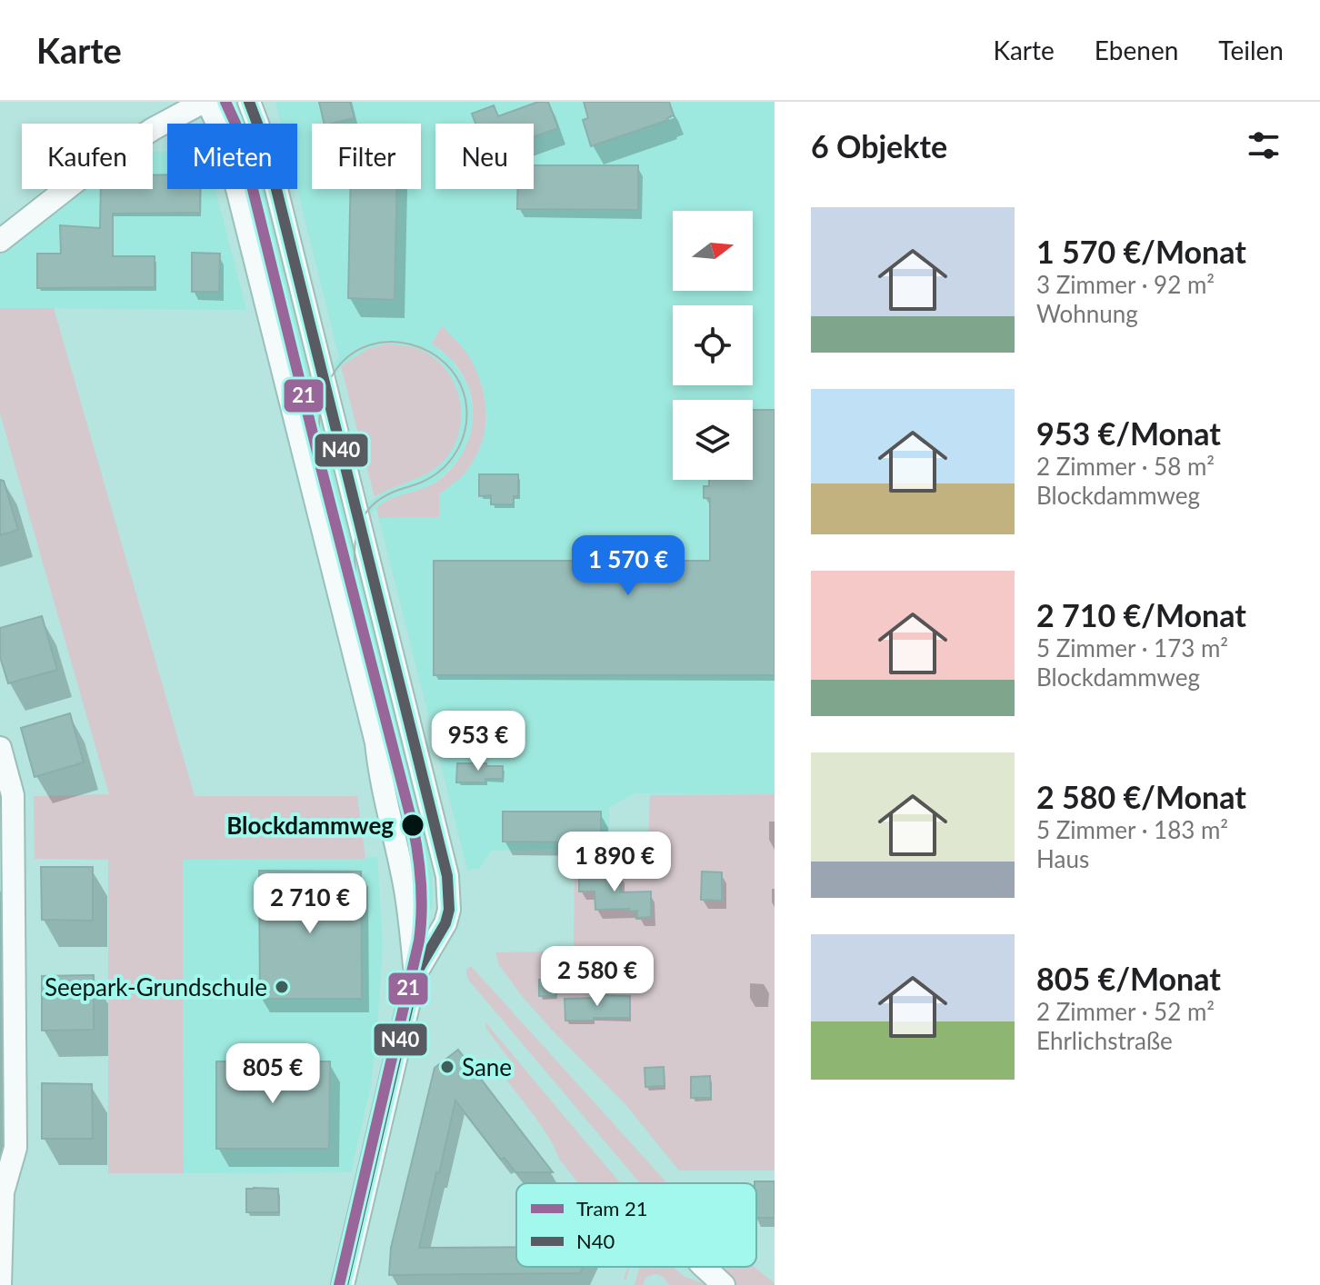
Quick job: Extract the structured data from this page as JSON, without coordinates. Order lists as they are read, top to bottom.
{
  "places": ["Blockdammweg", "Seepark-Grundschule", "Sane"],
  "lines": ["tram line 21", "transit line N40"],
  "legend": ["Tram 21", "N40"],
  "north": "right",
  "page": {
    "header": "Karte",
    "nav": ["Karte", "Ebenen", "Teilen"],
    "heading": "6 Objekte",
    "chip": [
      "Kaufen",
      "Mieten",
      "Filter",
      "Neu"
    ],
    "list": [
      {
        "name": "1 570 €/Monat",
        "note": "3 Zimmer · 92 m² · Wohnung"
      },
      {
        "name": "953 €/Monat",
        "note": "2 Zimmer · 58 m² · Blockdammweg"
      },
      {
        "name": "2 710 €/Monat",
        "note": "5 Zimmer · 173 m² · Blockdammweg"
      },
      {
        "name": "2 580 €/Monat",
        "note": "5 Zimmer · 183 m² · Haus"
      },
      {
        "name": "805 €/Monat",
        "note": "2 Zimmer · 52 m² · Ehrlichstraße"
      }
    ],
    "price": [
      "1 570 €",
      "953 €",
      "1 890 €",
      "2 710 €",
      "2 580 €",
      "805 €"
    ]
  }
}
